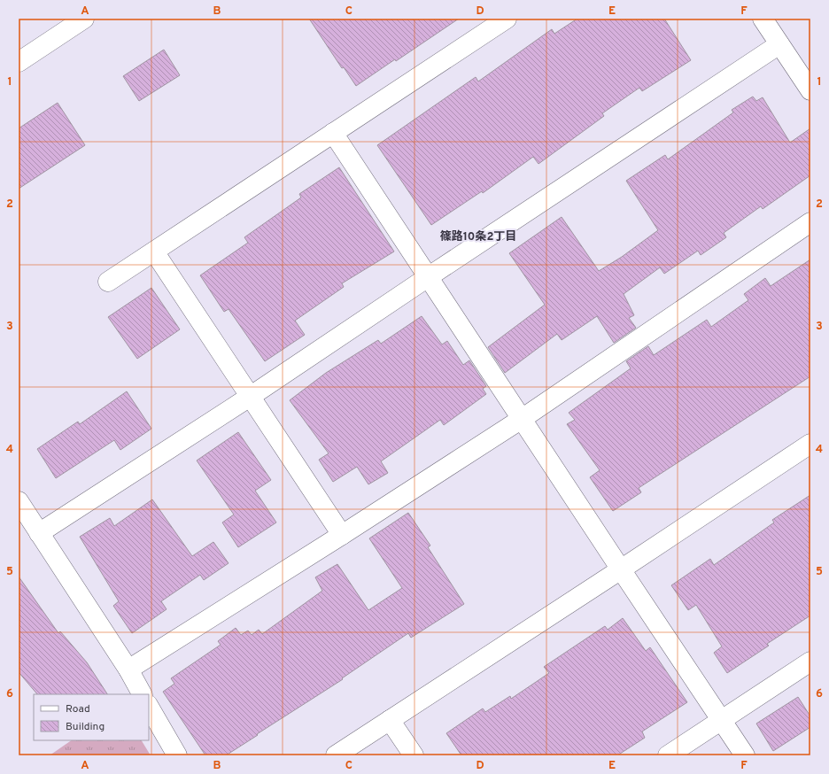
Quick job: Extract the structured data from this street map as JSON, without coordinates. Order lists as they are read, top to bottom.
{
  "districts": ["篠路10条2丁目"],
  "legend": ["Road", "Building"],
  "grid": {
    "columns": [
      "A",
      "B",
      "C",
      "D",
      "E",
      "F"
    ],
    "rows": [
      "1",
      "2",
      "3",
      "4",
      "5",
      "6"
    ]
  }
}
